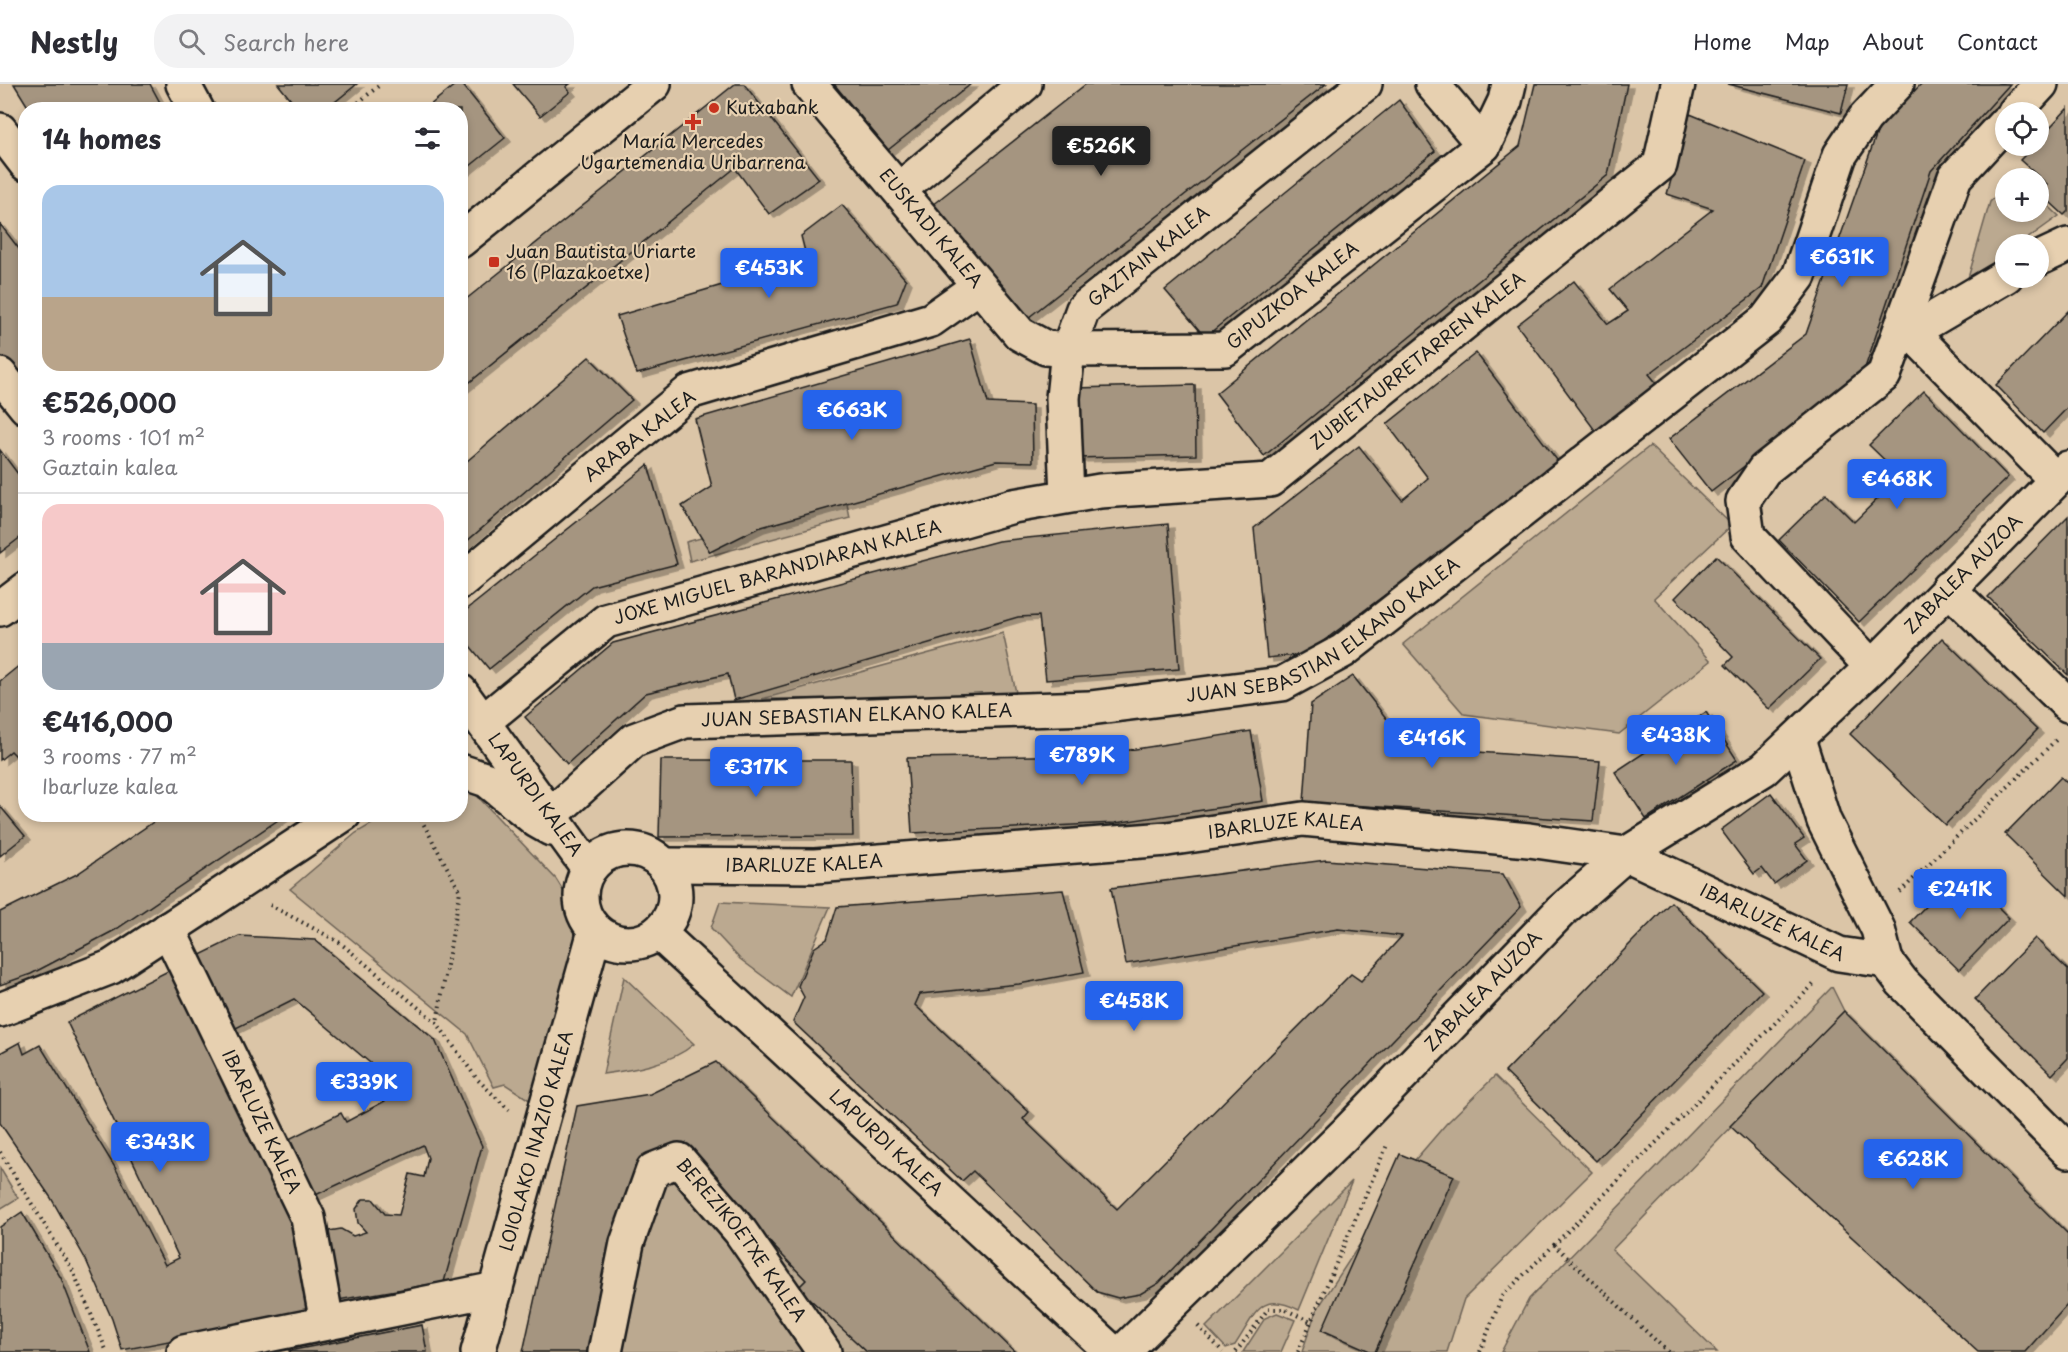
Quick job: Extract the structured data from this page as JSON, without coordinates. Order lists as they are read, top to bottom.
{
  "streets": {
    "street": [
      "EUSKADI KALEA",
      "GAZTAIN KALEA",
      "GIPUZKOA KALEA",
      "ZUBIETAURRETARREN KALEA",
      "ARABA KALEA",
      "JOXE MIGUEL BARANDIARAN KALEA",
      "ZABALEA AUZOA",
      "JUAN SEBASTIAN ELKANO KALEA",
      "LAPURDI KALEA",
      "IBARLUZE KALEA",
      "LOIOLAKO INAZIO KALEA",
      "BEREZIKOETXE KALEA"
    ]
  },
  "crossings": [
    ["EUSKADI KALEA", "GAZTAIN KALEA"],
    ["EUSKADI KALEA", "GIPUZKOA KALEA"],
    ["EUSKADI KALEA", "ARABA KALEA"],
    ["GAZTAIN KALEA", "GIPUZKOA KALEA"],
    ["GAZTAIN KALEA", "ZUBIETAURRETARREN KALEA"],
    ["GAZTAIN KALEA", "JOXE MIGUEL BARANDIARAN KALEA"],
    ["ZUBIETAURRETARREN KALEA", "JOXE MIGUEL BARANDIARAN KALEA"],
    ["JOXE MIGUEL BARANDIARAN KALEA", "LAPURDI KALEA"],
    ["ZABALEA AUZOA", "IBARLUZE KALEA"],
    ["JUAN SEBASTIAN ELKANO KALEA", "LAPURDI KALEA"],
    ["LAPURDI KALEA", "IBARLUZE KALEA"],
    ["LAPURDI KALEA", "LOIOLAKO INAZIO KALEA"],
    ["IBARLUZE KALEA", "LOIOLAKO INAZIO KALEA"]
  ],
  "places": {
    "other": ["Kutxabank"],
    "health": ["María Mercedes Ugartemendia Uribarrena"],
    "transit": ["Juan Bautista Uriarte 16 (Plazakoetxe)"]
  },
  "page": {
    "header": "Nestly",
    "search": "Search here",
    "nav": [
      "Home",
      "Map",
      "About",
      "Contact"
    ],
    "map_buttons": ["+", "−"],
    "heading": "14 homes",
    "price": [
      "€526K",
      "€631K",
      "€453K",
      "€663K",
      "€468K",
      "€438K",
      "€416K",
      "€789K",
      "€317K",
      "€241K",
      "€458K",
      "€339K",
      "€343K",
      "€628K"
    ],
    "list": [
      {
        "name": "€526,000",
        "note": "3 rooms · 101 m² · Gaztain kalea"
      },
      {
        "name": "€416,000",
        "note": "3 rooms · 77 m² · Ibarluze kalea"
      }
    ]
  }
}
